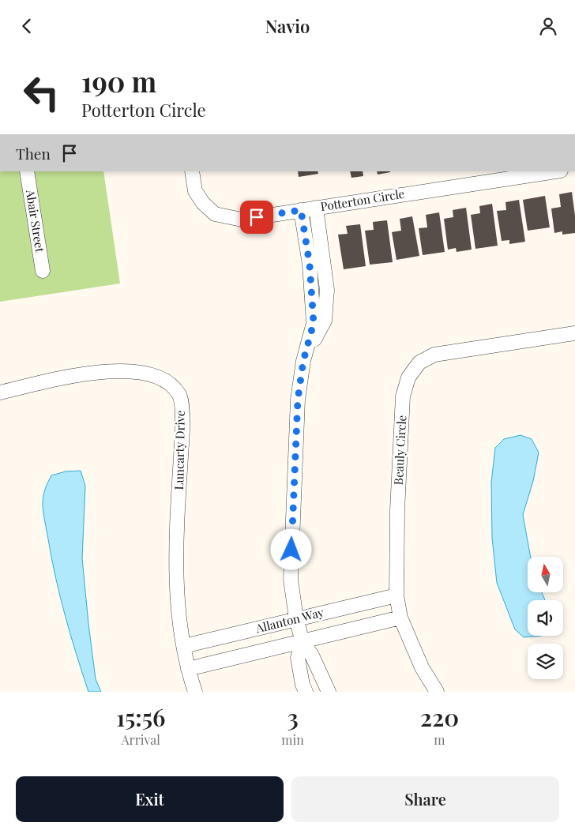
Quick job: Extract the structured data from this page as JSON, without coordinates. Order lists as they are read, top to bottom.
{
  "streets": {
    "street": [
      "Potterton Circle",
      "Abair Street",
      "Luncarty Drive",
      "Beauly Circle",
      "Allanton Way"
    ]
  },
  "crossings": [
    ["Luncarty Drive", "Allanton Way"],
    ["Beauly Circle", "Allanton Way"]
  ],
  "north": "top",
  "page": {
    "header": "Navio",
    "turn": ["190 m", "Potterton Circle"],
    "then": "Then",
    "eta": [
      "15:56",
      "Arrival",
      "3",
      "min",
      "220",
      "m"
    ],
    "buttons": ["Exit", "Share"]
  }
}
